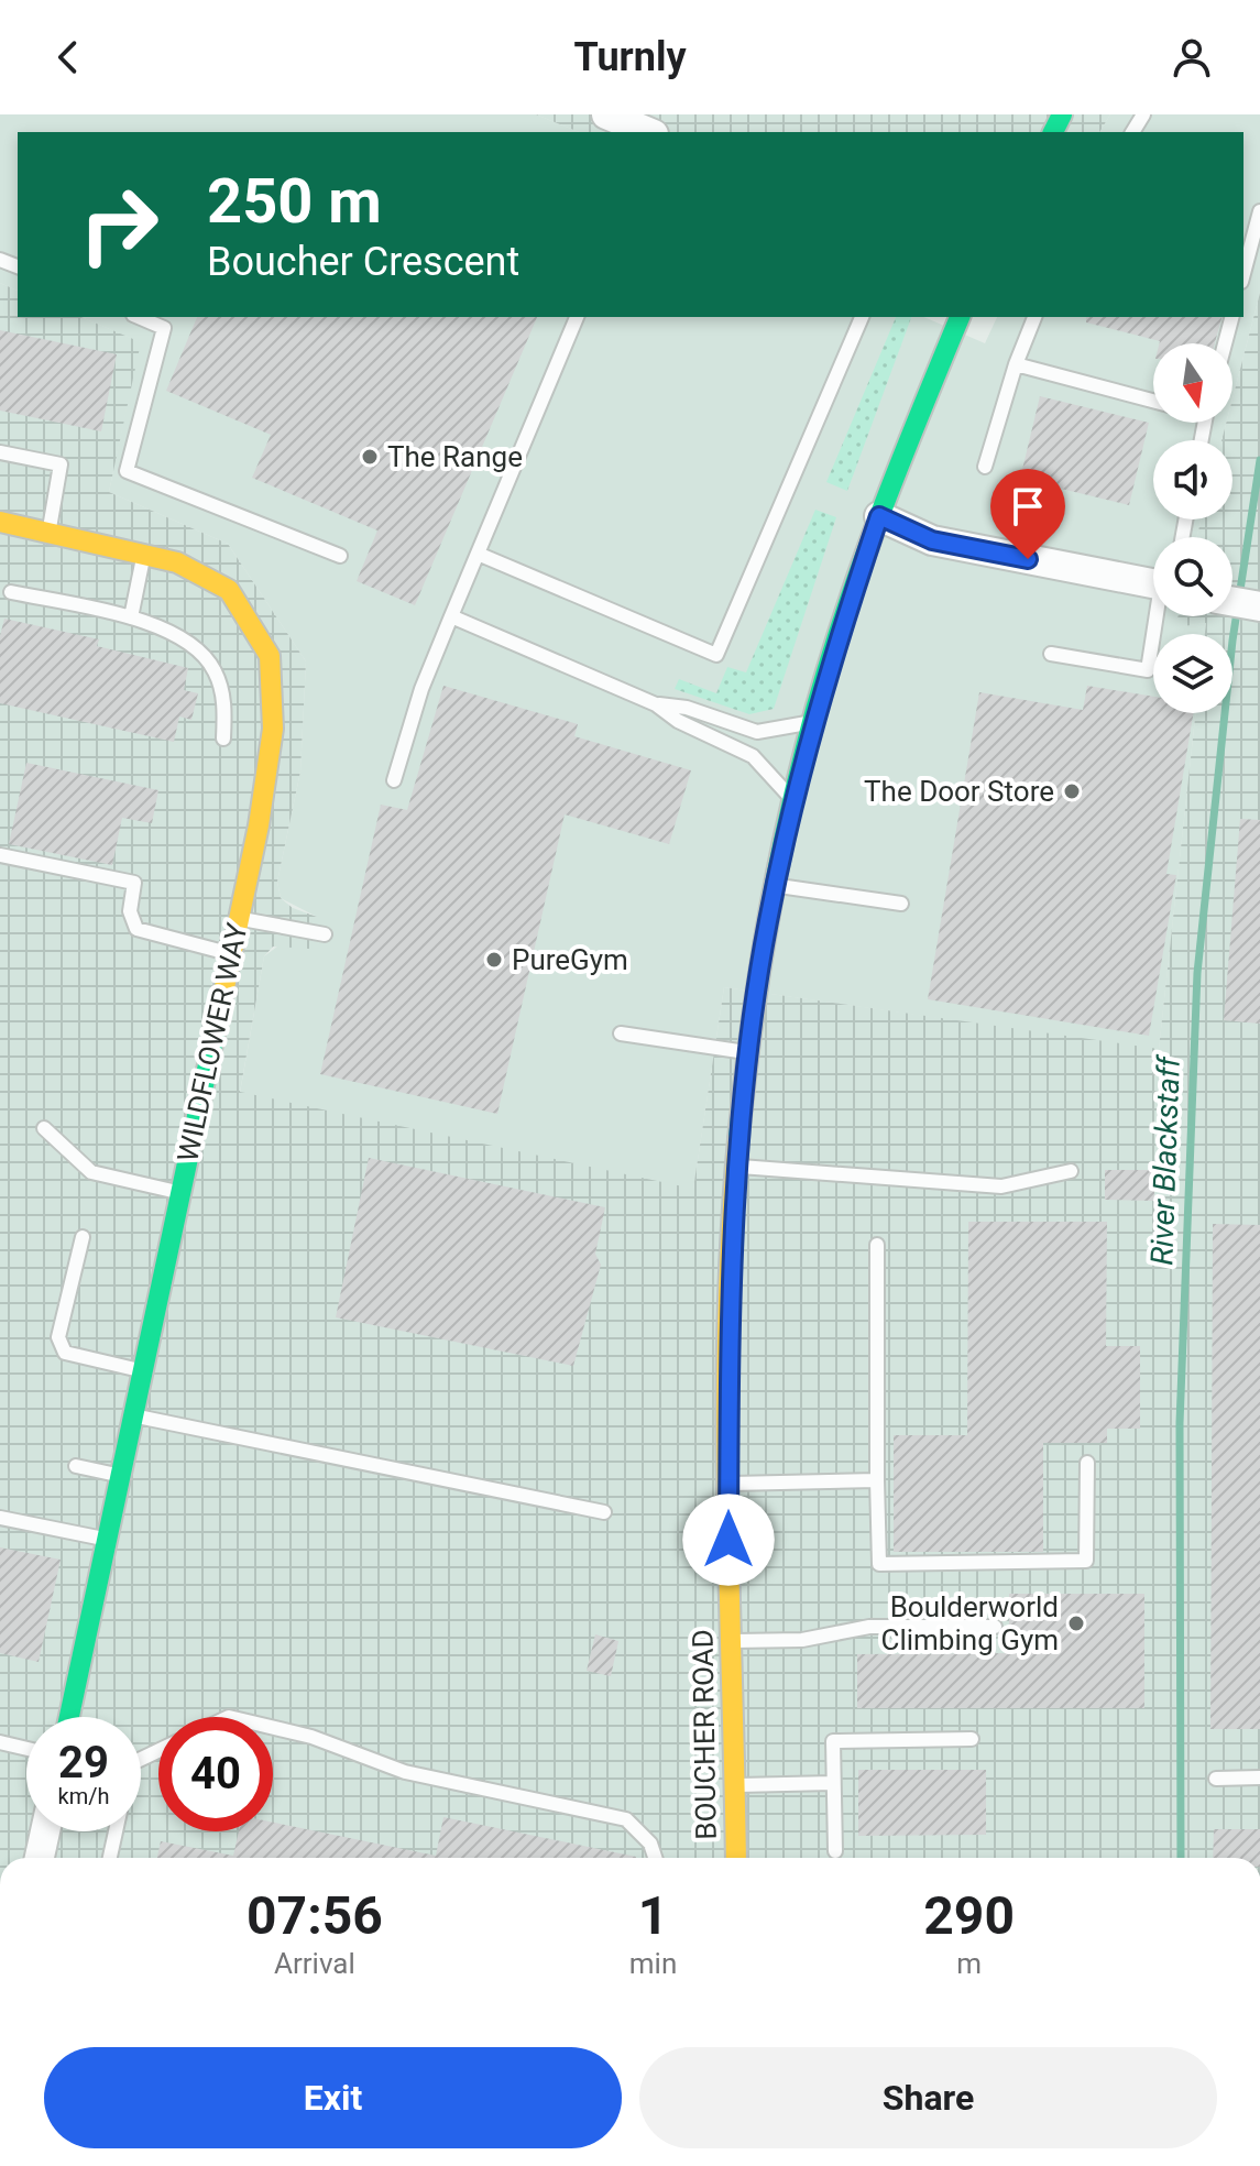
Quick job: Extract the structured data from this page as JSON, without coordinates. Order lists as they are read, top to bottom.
{
  "streets": {
    "street": ["WILDFLOWER WAY", "BOUCHER ROAD"]
  },
  "water": ["River Blackstaff"],
  "places": [
    "The Range",
    "The Door Store",
    "PureGym",
    "Boulderworld Climbing Gym"
  ],
  "north": "bottom",
  "page": {
    "header": "Turnly",
    "turn": ["250 m", "Boucher Crescent"],
    "speed": "29 km/h",
    "limit": "40",
    "eta": [
      "07:56",
      "Arrival",
      "1",
      "min",
      "290",
      "m"
    ],
    "buttons": ["Exit", "Share"]
  }
}
